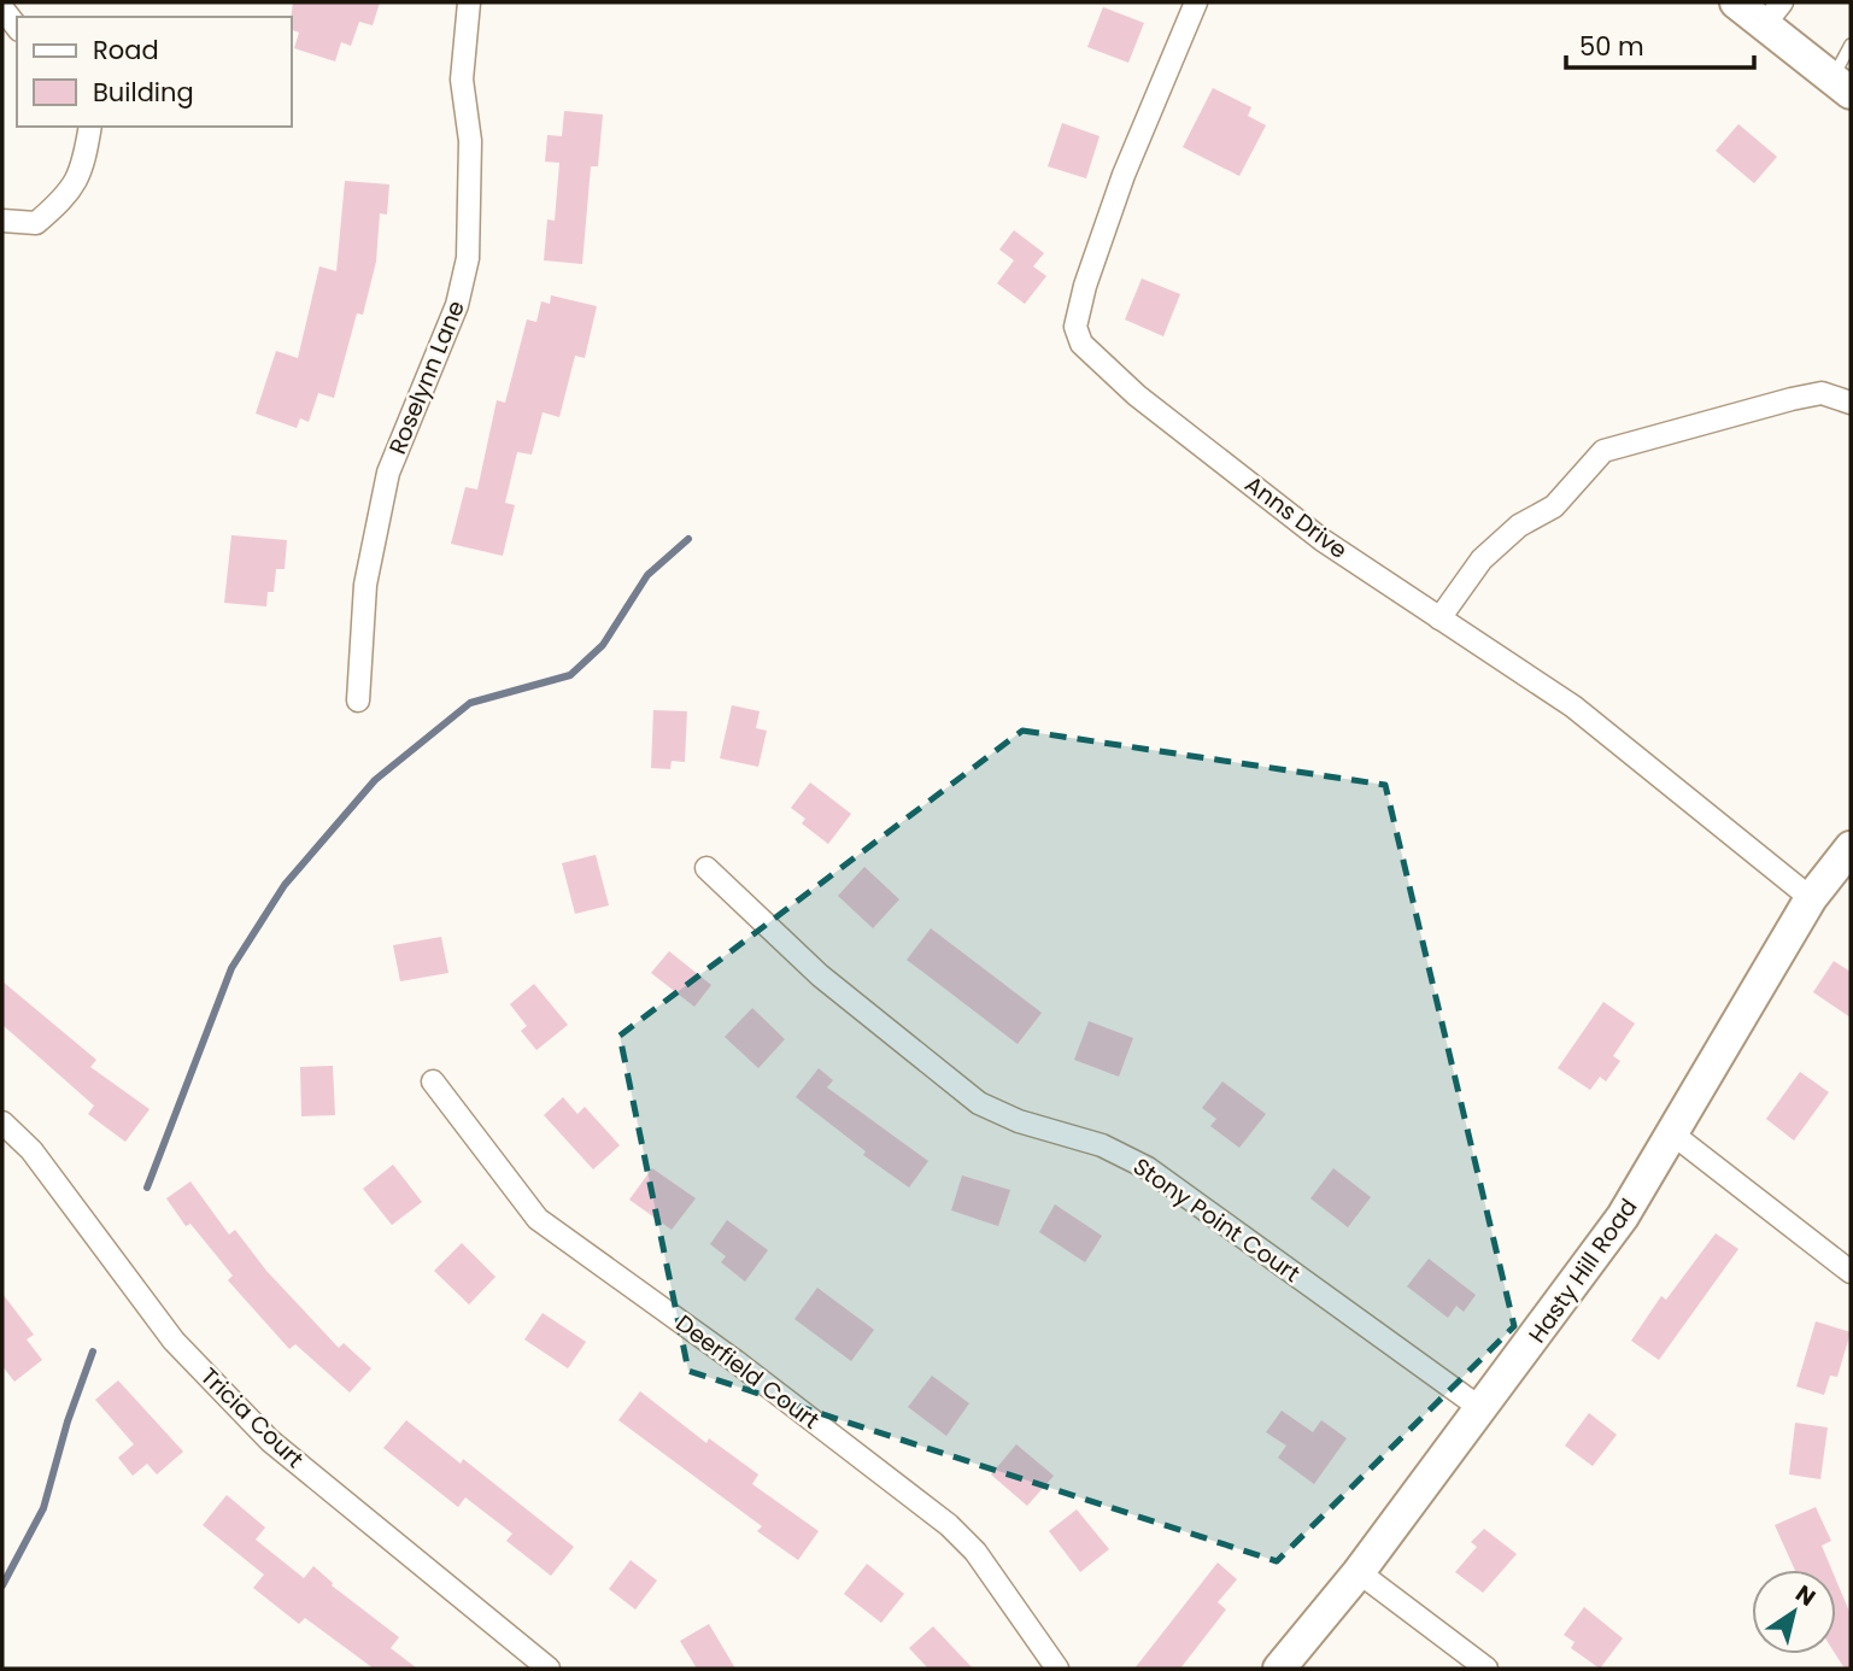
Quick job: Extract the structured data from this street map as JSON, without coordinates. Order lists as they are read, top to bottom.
{
  "streets": {
    "street": [
      "Roselynn Lane",
      "Anns Drive",
      "Stony Point Court",
      "Hasty Hill Road",
      "Deerfield Court",
      "Tricia Court"
    ]
  },
  "crossings": [
    ["Anns Drive", "Hasty Hill Road"],
    ["Stony Point Court", "Hasty Hill Road"]
  ],
  "legend": ["Road", "Building"],
  "scale_bar": "50 m",
  "north": "top right"
}
